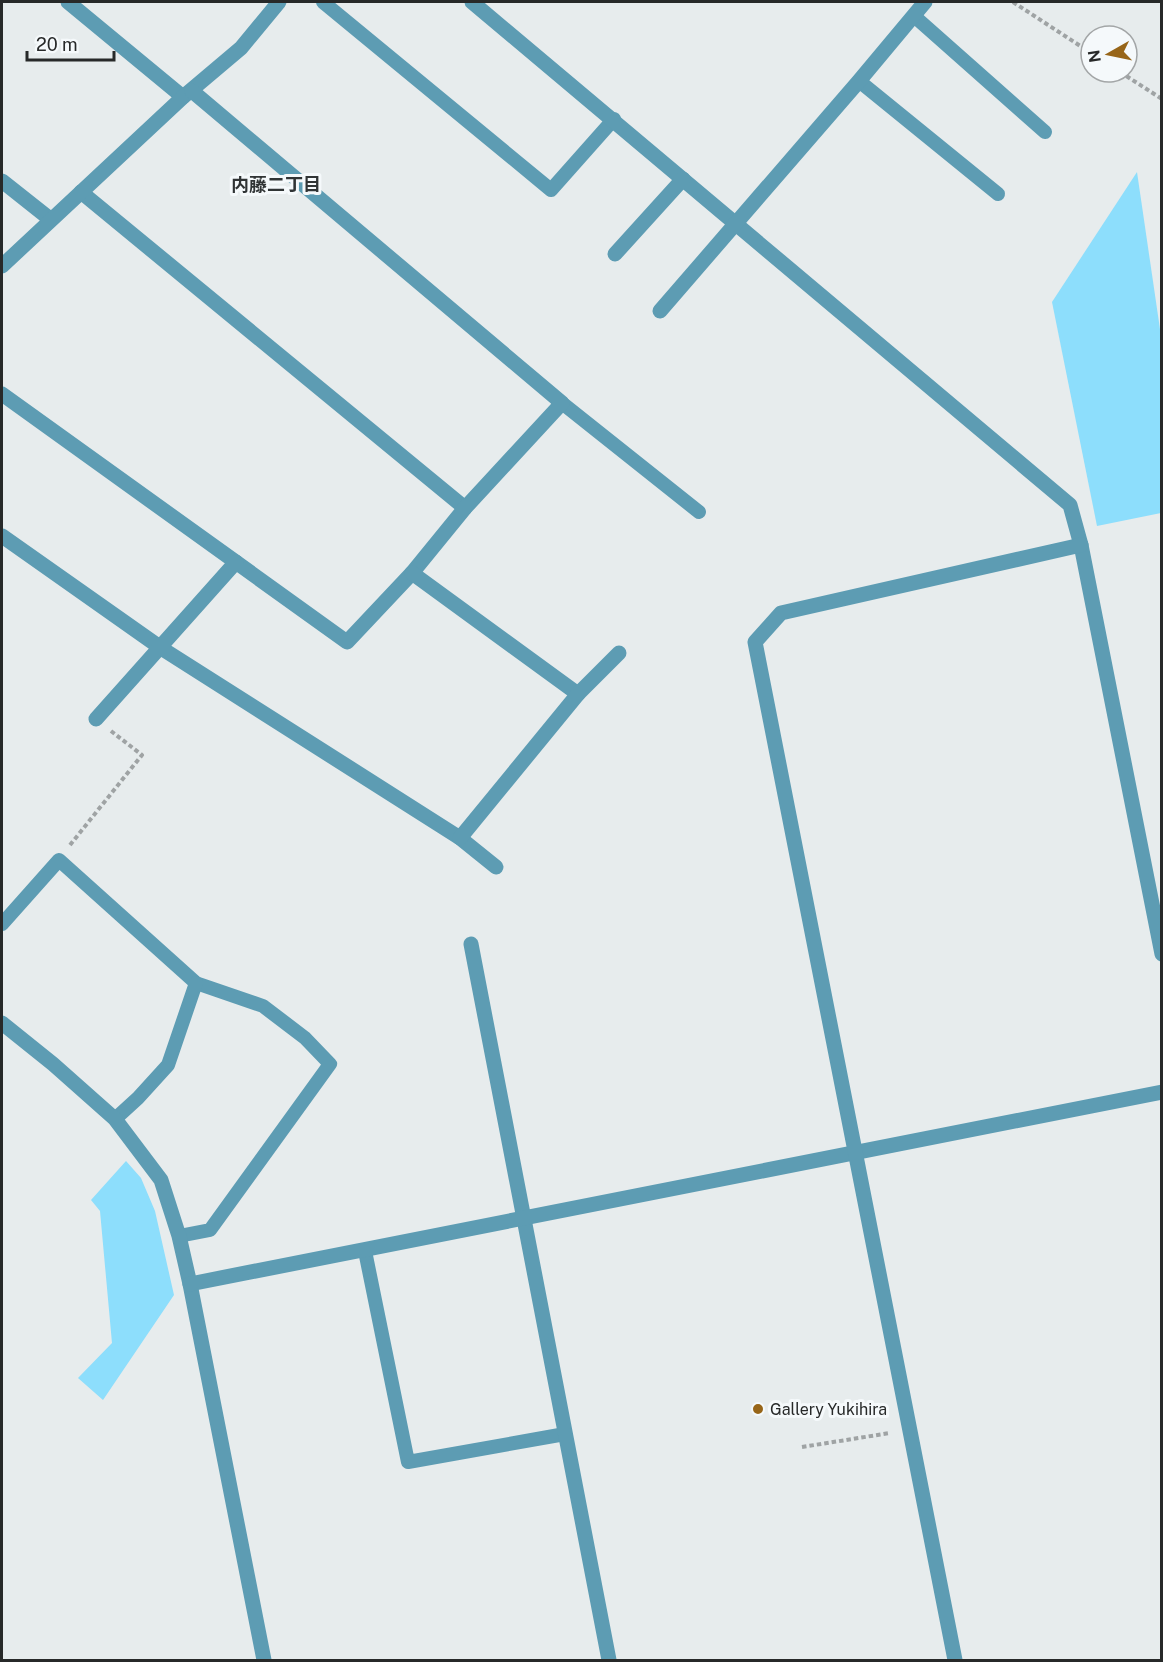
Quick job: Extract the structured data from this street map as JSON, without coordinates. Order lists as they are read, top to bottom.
{
  "districts": ["内藤二丁目"],
  "places": ["Gallery Yukihira"],
  "scale_bar": "20 m",
  "north": "left"
}
